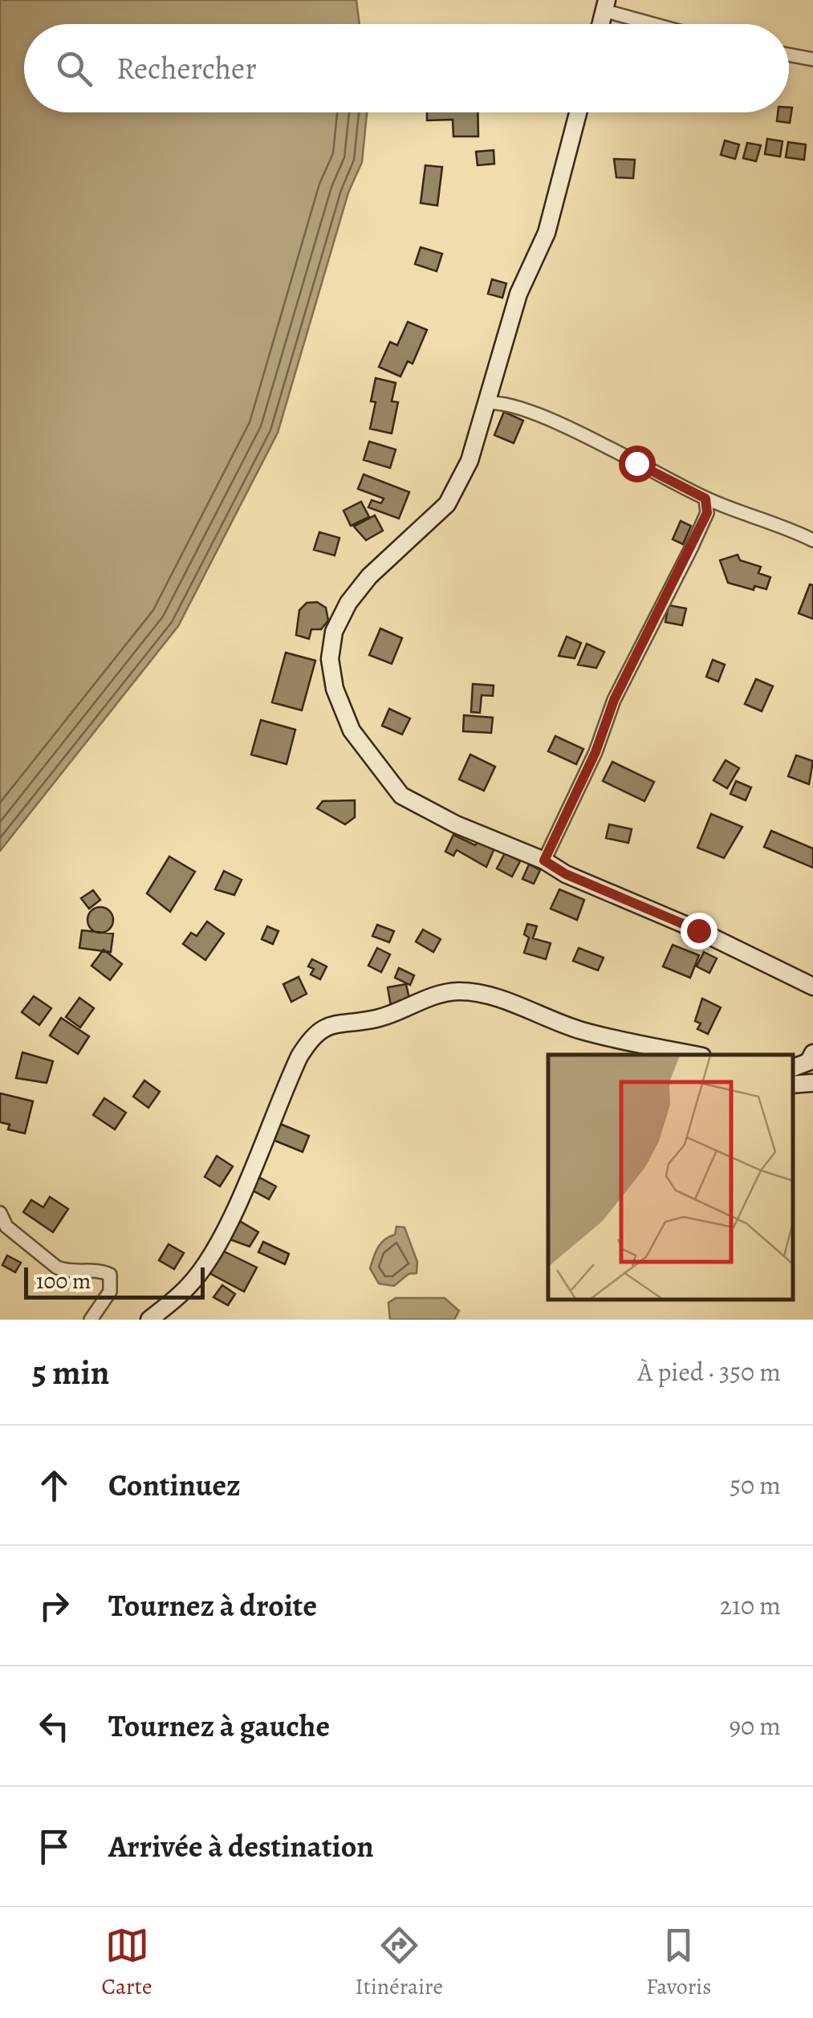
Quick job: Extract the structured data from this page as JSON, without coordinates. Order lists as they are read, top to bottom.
{
  "scale_bar": "100 m",
  "page": {
    "search": "Rechercher",
    "scale": "100 m",
    "heading": ["5 min", "À pied · 350 m"],
    "list": [
      ["Continuez", "50 m"],
      ["Tournez à droite", "210 m"],
      ["Tournez à gauche", "90 m"],
      "Arrivée à destination"
    ],
    "nav": ["Carte", "Itinéraire", "Favoris"]
  }
}
